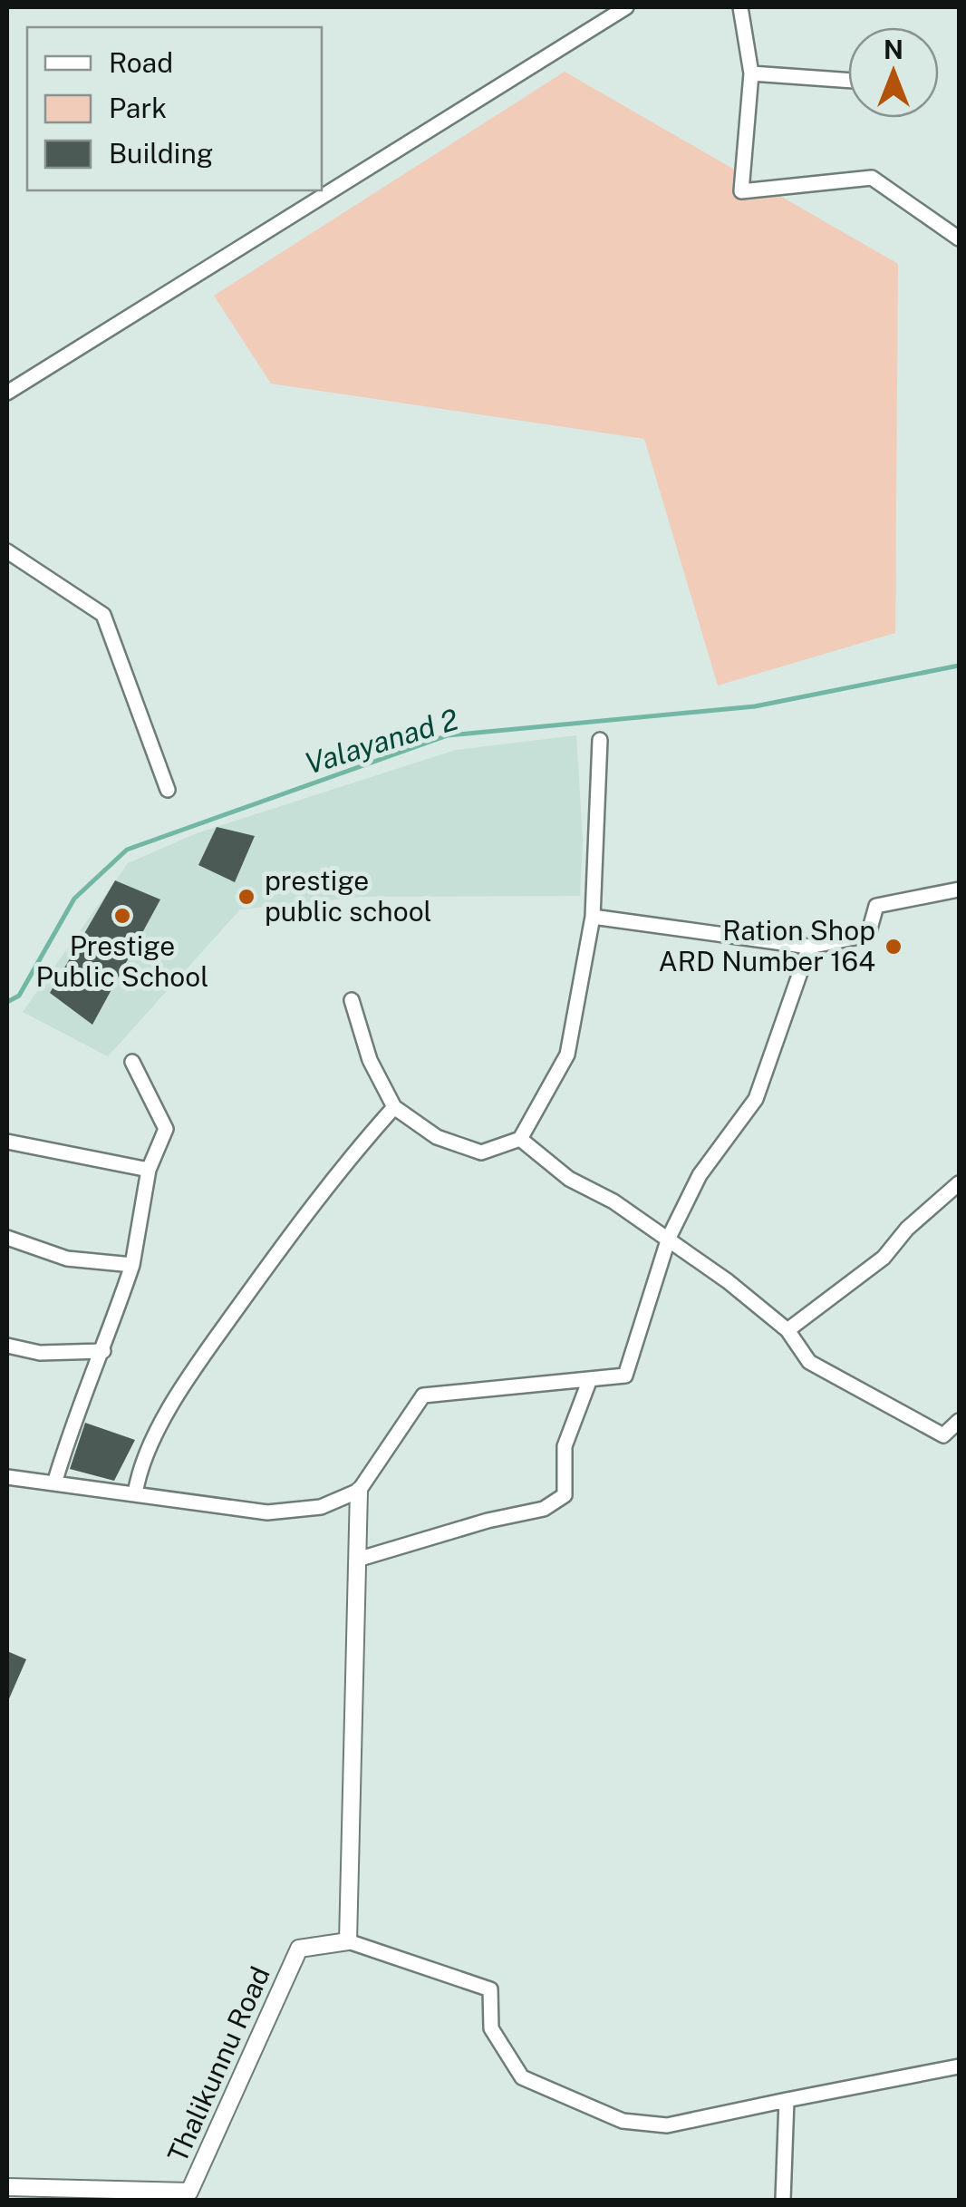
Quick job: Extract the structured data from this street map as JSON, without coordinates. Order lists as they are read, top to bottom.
{
  "streets": {
    "street": ["Thalikunnu Road"]
  },
  "water": ["Valayanad 2"],
  "places": ["prestige public school", "Prestige Public School", "Ration Shop ARD Number 164"],
  "legend": ["Road", "Park", "Building"],
  "north": "top"
}
